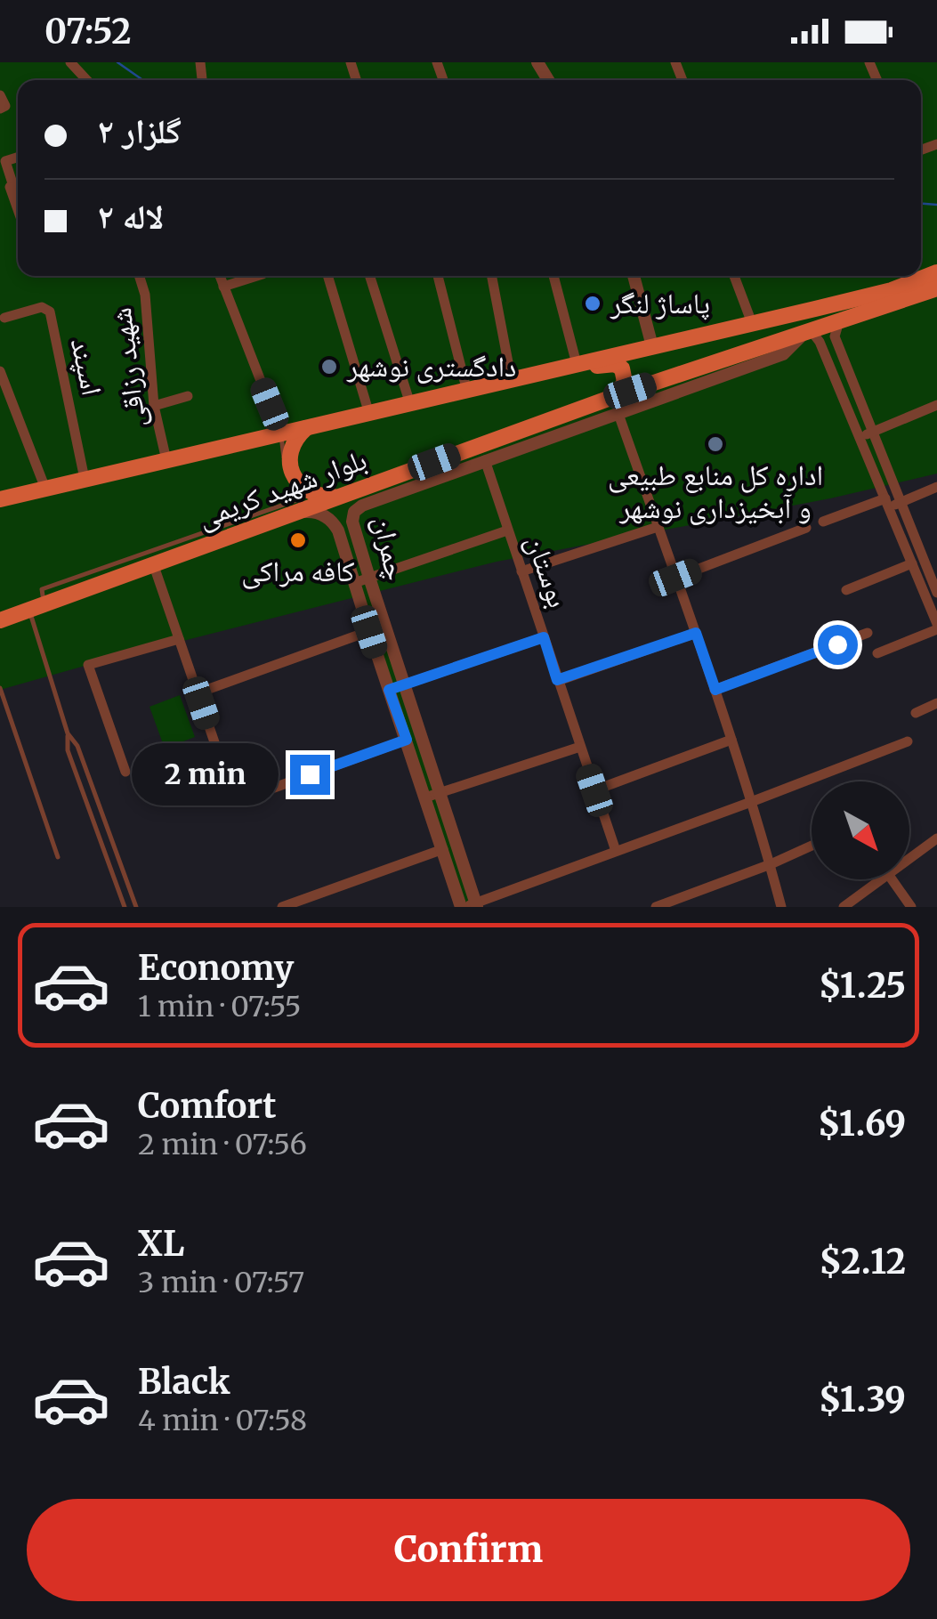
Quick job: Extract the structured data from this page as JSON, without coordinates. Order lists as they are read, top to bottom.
{
  "streets": {
    "main road": ["بلوار شهید کریمی"],
    "street": [
      "اسپند",
      "شهید رزاقی",
      "چمران",
      "بوستان"
    ]
  },
  "crossings": [
    ["اسپند", "بلوار شهید کریمی"],
    ["شهید رزاقی", "بلوار شهید کریمی"],
    ["بلوار شهید کریمی", "چمران"],
    ["چمران", "بوستان"]
  ],
  "places": [
    "پاساژ لنگر",
    "دادگستری نوشهر",
    "اداره كل منابع طبيعی و آبخيزداری نوشهر",
    "کافه مراکی"
  ],
  "north": "bottom right",
  "page": {
    "status": "07:52",
    "banner": ["گلزار ۲", "لاله ۲"],
    "bubble": "2 min",
    "list": [
      {
        "name": "Economy",
        "note": "1 min · 07:55",
        "value": "$1.25"
      },
      {
        "name": "Comfort",
        "note": "2 min · 07:56",
        "value": "$1.69"
      },
      {
        "name": "XL",
        "note": "3 min · 07:57",
        "value": "$2.12"
      },
      {
        "name": "Black",
        "note": "4 min · 07:58",
        "value": "$1.39"
      }
    ],
    "buttons": "Confirm"
  }
}
